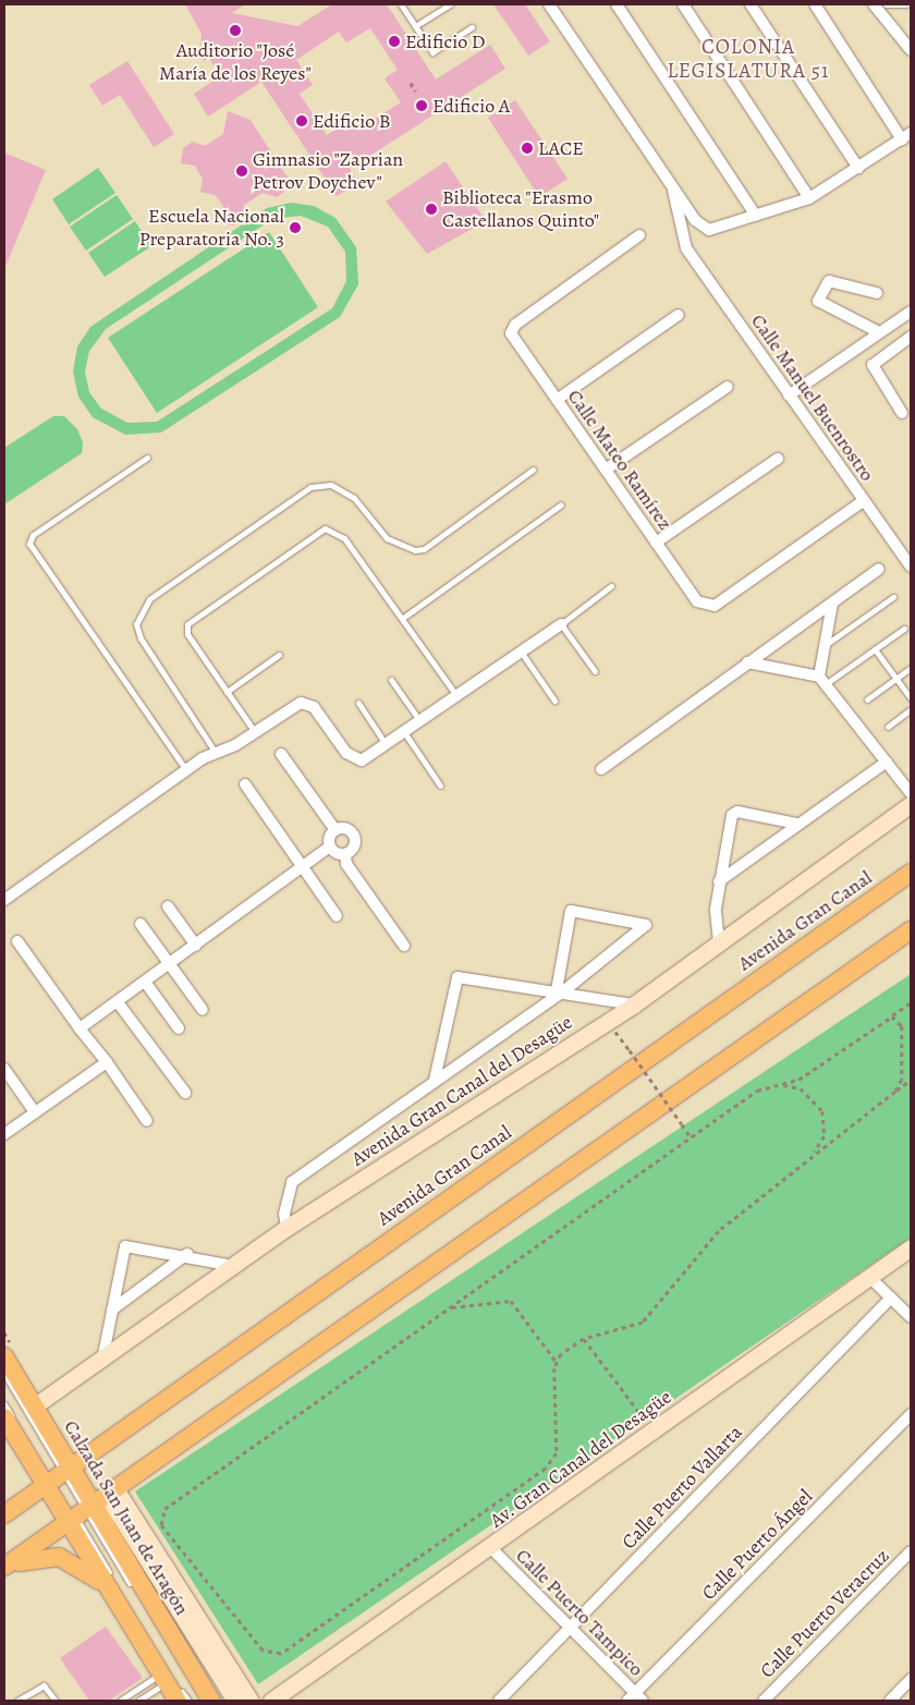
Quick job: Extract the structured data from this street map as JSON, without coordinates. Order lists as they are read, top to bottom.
{
  "streets": {
    "main road": ["Avenida Gran Canal", "Calzada San Juan de Aragón"],
    "street": [
      "Calle Manuel Buenrostro",
      "Calle Mateo Ramírez",
      "Avenida Gran Canal del Desagüe",
      "Av. Gran Canal del Desagüe",
      "Calle Puerto Vallarta",
      "Calle Puerto Ángel",
      "Calle Puerto Tampico",
      "Calle Puerto Veracruz"
    ]
  },
  "crossings": [
    ["Calle Manuel Buenrostro", "Calle Mateo Ramírez"],
    ["Avenida Gran Canal", "Calzada San Juan de Aragón"],
    ["Avenida Gran Canal del Desagüe", "Calzada San Juan de Aragón"],
    ["Av. Gran Canal del Desagüe", "Calle Puerto Tampico"],
    ["Calle Puerto Vallarta", "Calle Puerto Tampico"],
    ["Calle Puerto Ángel", "Calle Puerto Tampico"]
  ],
  "districts": ["COLONIA LEGISLATURA 51"],
  "places": [
    "Auditorio \"José María de los Reyes\"",
    "Edificio D",
    "Edificio A",
    "Edificio B",
    "LACE",
    "Gimnasio \"Zaprian Petrov Doychev\"",
    "Biblioteca \"Erasmo Castellanos Quinto\"",
    "Escuela Nacional Preparatoria No. 3"
  ]
}
